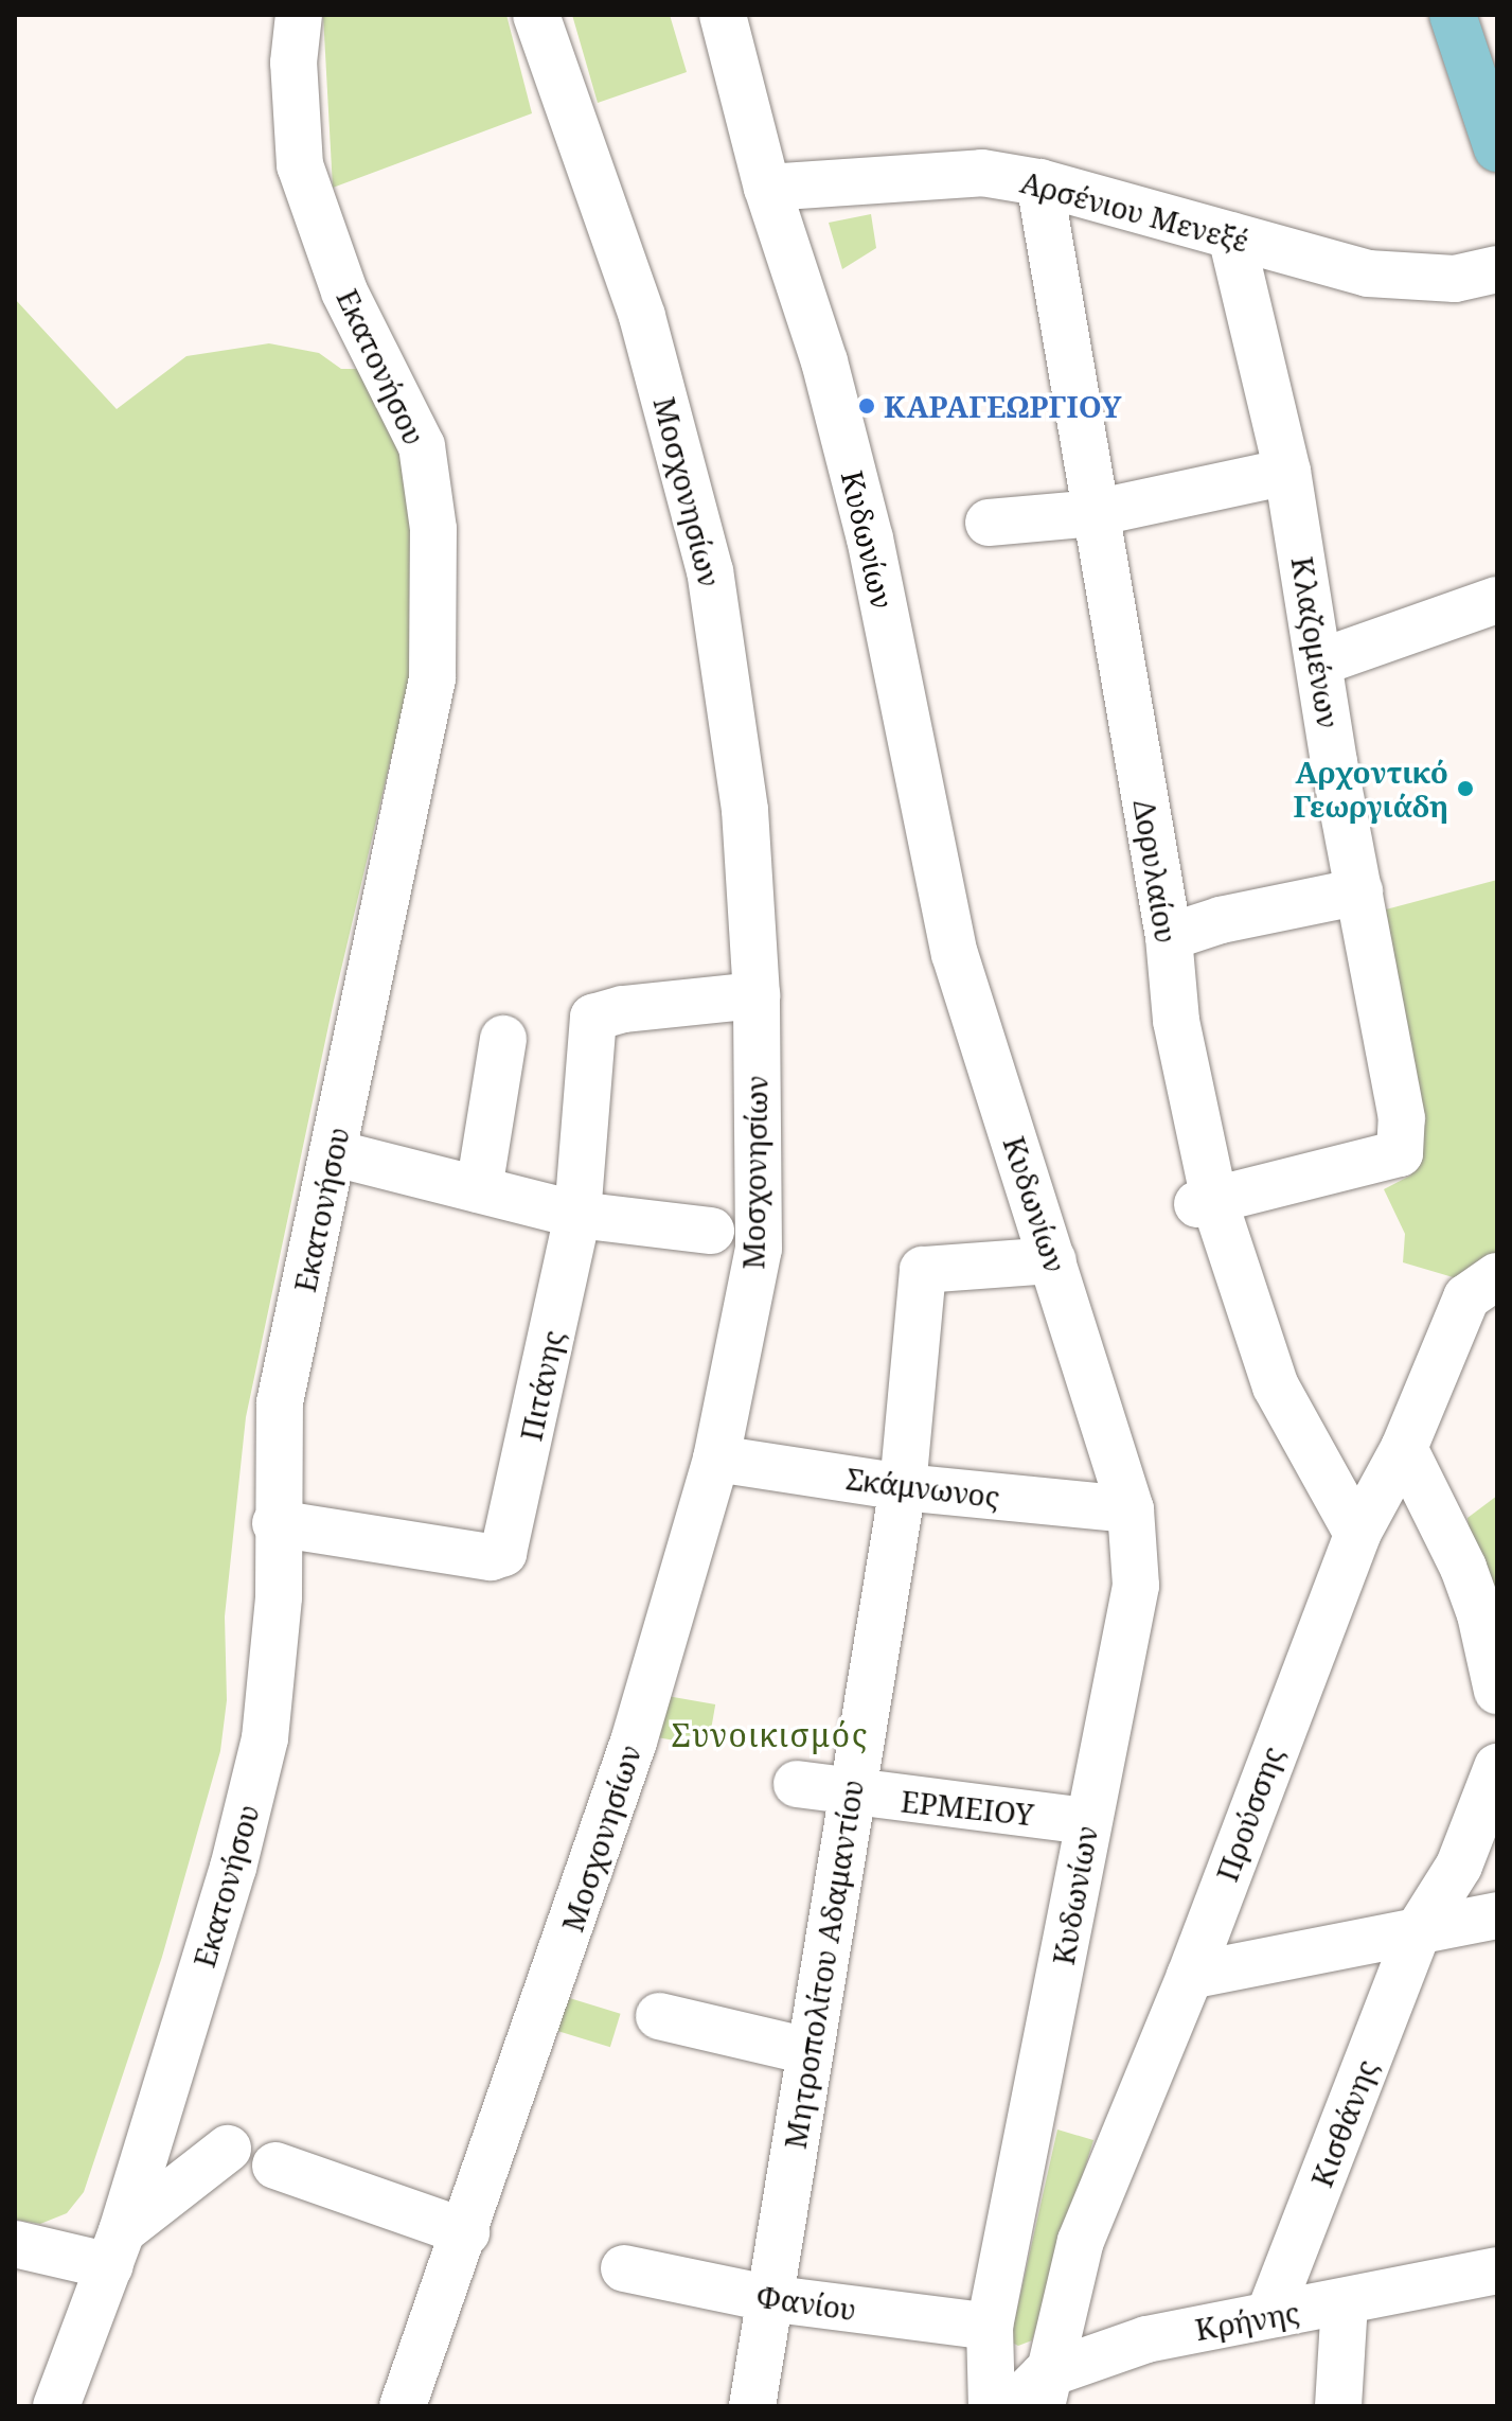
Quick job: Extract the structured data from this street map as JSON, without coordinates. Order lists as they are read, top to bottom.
{
  "streets": {
    "street": [
      "Αρσένιου Μενεξέ",
      "Εκατονήσου",
      "Μοσχονησίων",
      "Κυδωνίων",
      "Κλαζομένων",
      "Δορυλαίου",
      "Πιτάνης",
      "Σκάμνωνος",
      "ΕΡΜΕΙΟΥ",
      "Προύσσης",
      "Μητροπολίτου Αδαμαντίου",
      "Κισθάνης",
      "Φανίου",
      "Κρήνης"
    ]
  },
  "crossings": [
    ["Αρσένιου Μενεξέ", "Κυδωνίων"],
    ["Αρσένιου Μενεξέ", "Κλαζομένων"],
    ["Αρσένιου Μενεξέ", "Δορυλαίου"],
    ["Εκατονήσου", "Πιτάνης"],
    ["Μοσχονησίων", "Πιτάνης"],
    ["Μοσχονησίων", "Σκάμνωνος"],
    ["Κυδωνίων", "Σκάμνωνος"],
    ["Κυδωνίων", "ΕΡΜΕΙΟΥ"],
    ["Κυδωνίων", "Μητροπολίτου Αδαμαντίου"],
    ["Κυδωνίων", "Φανίου"],
    ["Κλαζομένων", "Δορυλαίου"],
    ["Δορυλαίου", "Προύσσης"],
    ["Σκάμνωνος", "Μητροπολίτου Αδαμαντίου"],
    ["ΕΡΜΕΙΟΥ", "Μητροπολίτου Αδαμαντίου"],
    ["Προύσσης", "Κρήνης"],
    ["Μητροπολίτου Αδαμαντίου", "Φανίου"],
    ["Κισθάνης", "Κρήνης"]
  ],
  "districts": ["Συνοικισμός"],
  "places": ["ΚΑΡΑΓΕΩΡΓΙΟΥ", "Αρχοντικό Γεωργιάδη"]
}
